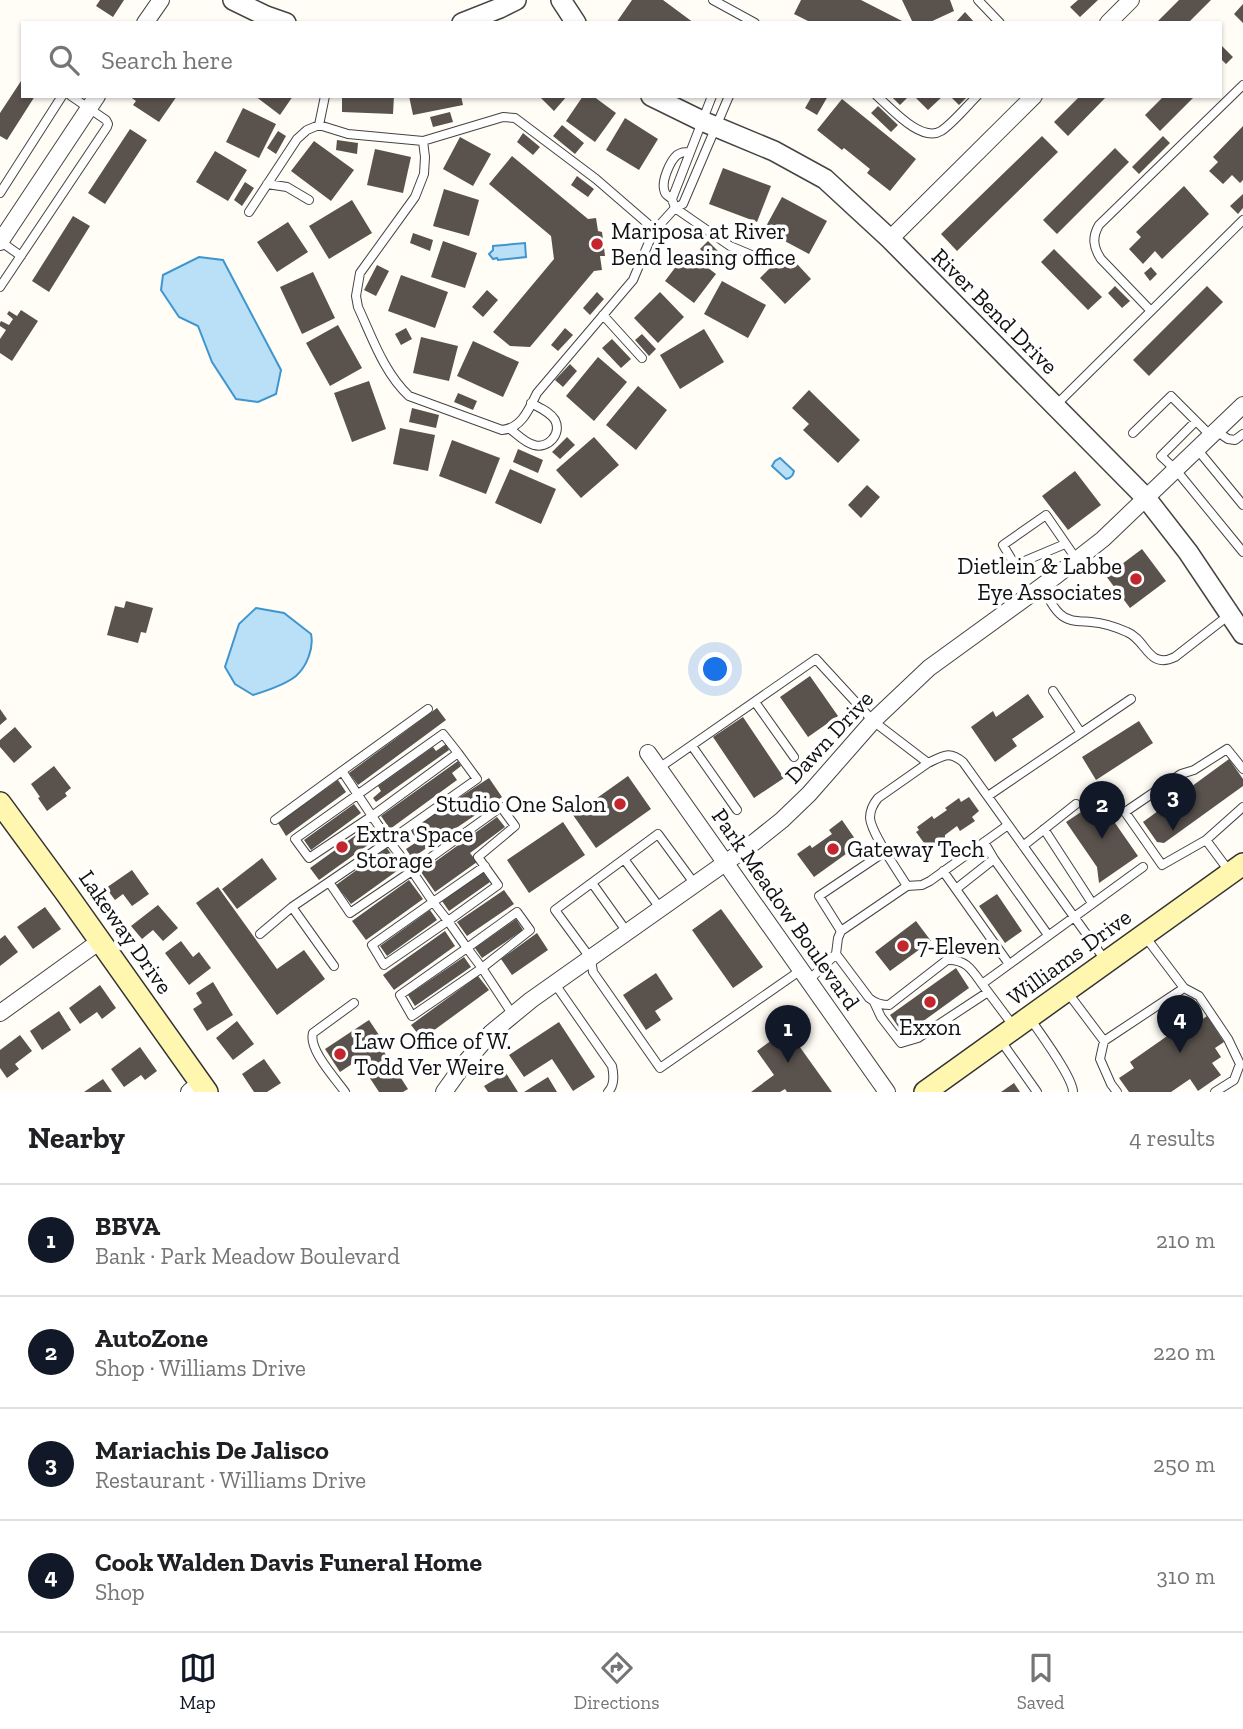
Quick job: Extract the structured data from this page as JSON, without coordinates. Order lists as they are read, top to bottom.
{
  "streets": {
    "main road": ["Lakeway Drive", "Williams Drive"],
    "street": ["River Bend Drive", "Dawn Drive", "Park Meadow Boulevard"]
  },
  "crossings": [
    ["River Bend Drive", "Dawn Drive"],
    ["Dawn Drive", "Park Meadow Boulevard"]
  ],
  "places": [
    "Mariposa at River Bend leasing office",
    "Dietlein & Labbe Eye Associates",
    "Studio One Salon",
    "Extra Space Storage",
    "Gateway Tech",
    "7-Eleven",
    "Exxon",
    "Law Office of W. Todd Ver Weire"
  ],
  "page": {
    "search": "Search here",
    "pins": [
      "3",
      "2",
      "4",
      "1"
    ],
    "heading": ["Nearby", "4 results"],
    "list": [
      {
        "mark": "1",
        "name": "BBVA",
        "note": "Bank · Park Meadow Boulevard",
        "value": "210 m"
      },
      {
        "mark": "2",
        "name": "AutoZone",
        "note": "Shop · Williams Drive",
        "value": "220 m"
      },
      {
        "mark": "3",
        "name": "Mariachis De Jalisco",
        "note": "Restaurant · Williams Drive",
        "value": "250 m"
      },
      {
        "mark": "4",
        "name": "Cook Walden Davis Funeral Home",
        "note": "Shop",
        "value": "310 m"
      }
    ],
    "nav": ["Map", "Directions", "Saved"]
  }
}
